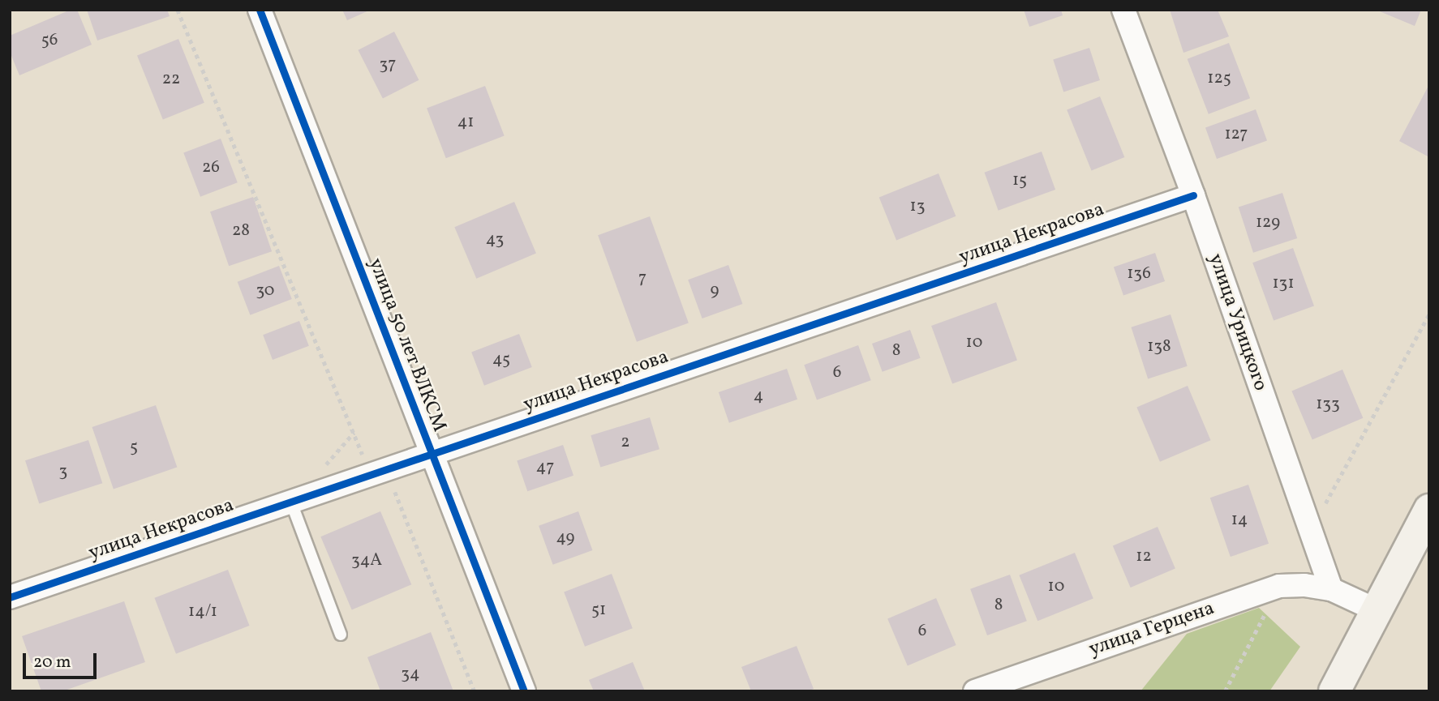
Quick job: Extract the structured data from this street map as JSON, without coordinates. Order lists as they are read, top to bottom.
{
  "streets": {
    "street": [
      "улица Некрасова",
      "улица Урицкого",
      "улица 50 лет ВЛКСМ",
      "улица Герцена"
    ]
  },
  "crossings": [
    ["улица Некрасова", "улица Урицкого"],
    ["улица Некрасова", "улица 50 лет ВЛКСМ"],
    ["улица Урицкого", "улица Герцена"]
  ],
  "house_numbers": [
    "56",
    "37",
    "125",
    "22",
    "41",
    "127",
    "26",
    "15",
    "13",
    "129",
    "28",
    "43",
    "136",
    "7",
    "131",
    "30",
    "9",
    "10",
    "138",
    "8",
    "45",
    "6",
    "4",
    "133",
    "2",
    "5",
    "47",
    "3",
    "14",
    "49",
    "12",
    "34А",
    "10",
    "8",
    "51",
    "14/1",
    "6",
    "34"
  ],
  "scale_bar": "20 m"
}
